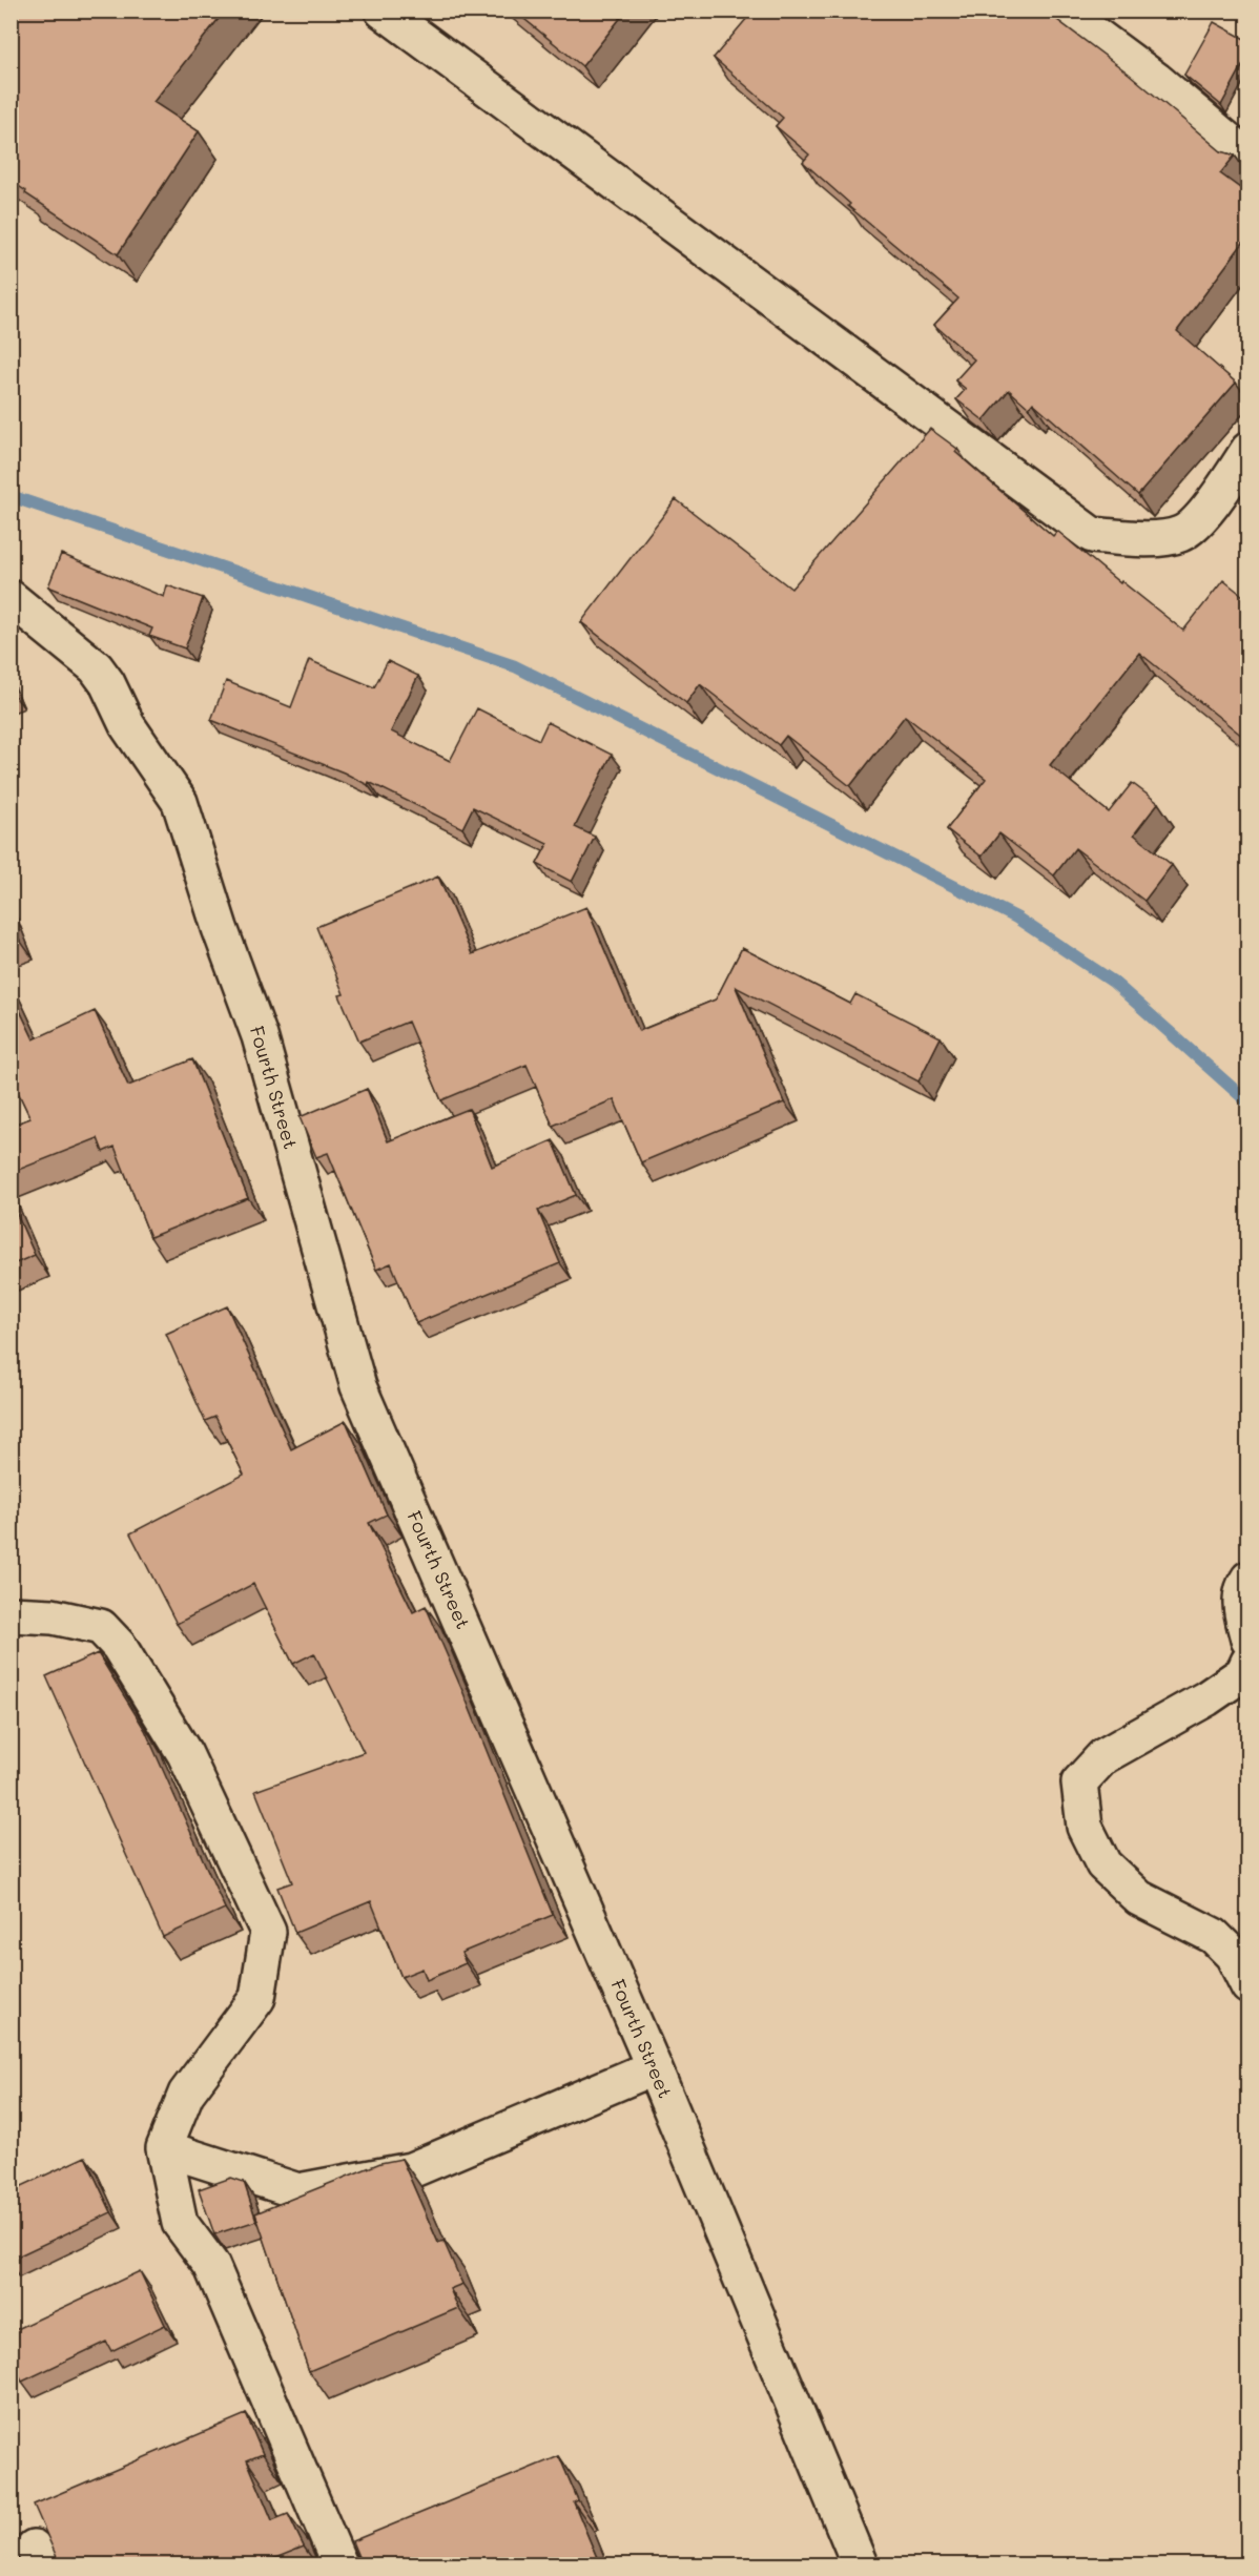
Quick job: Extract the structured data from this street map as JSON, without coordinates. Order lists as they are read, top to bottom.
{
  "streets": {
    "street": ["Fourth Street"]
  }
}
